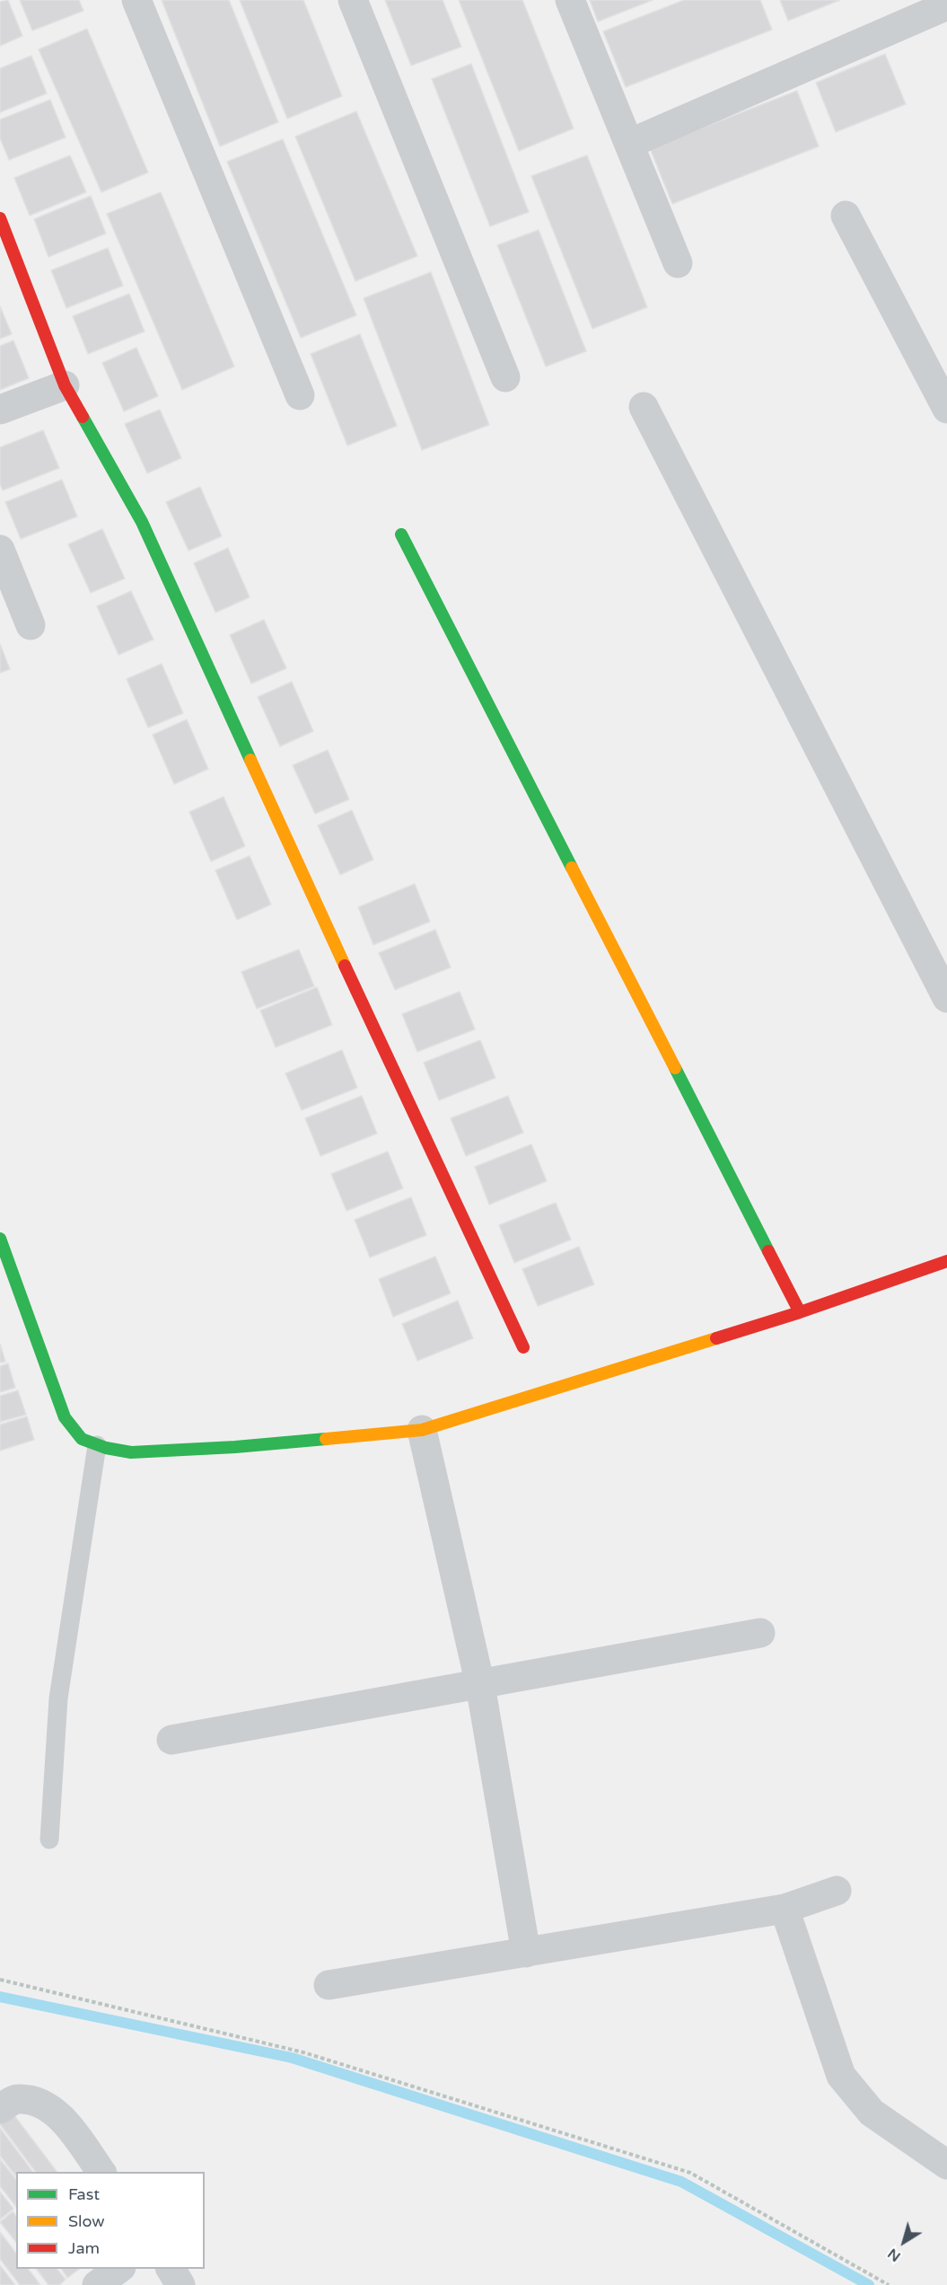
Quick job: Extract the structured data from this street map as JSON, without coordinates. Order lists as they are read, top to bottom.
{
  "legend": ["Fast", "Slow", "Jam"],
  "north": "bottom left"
}
